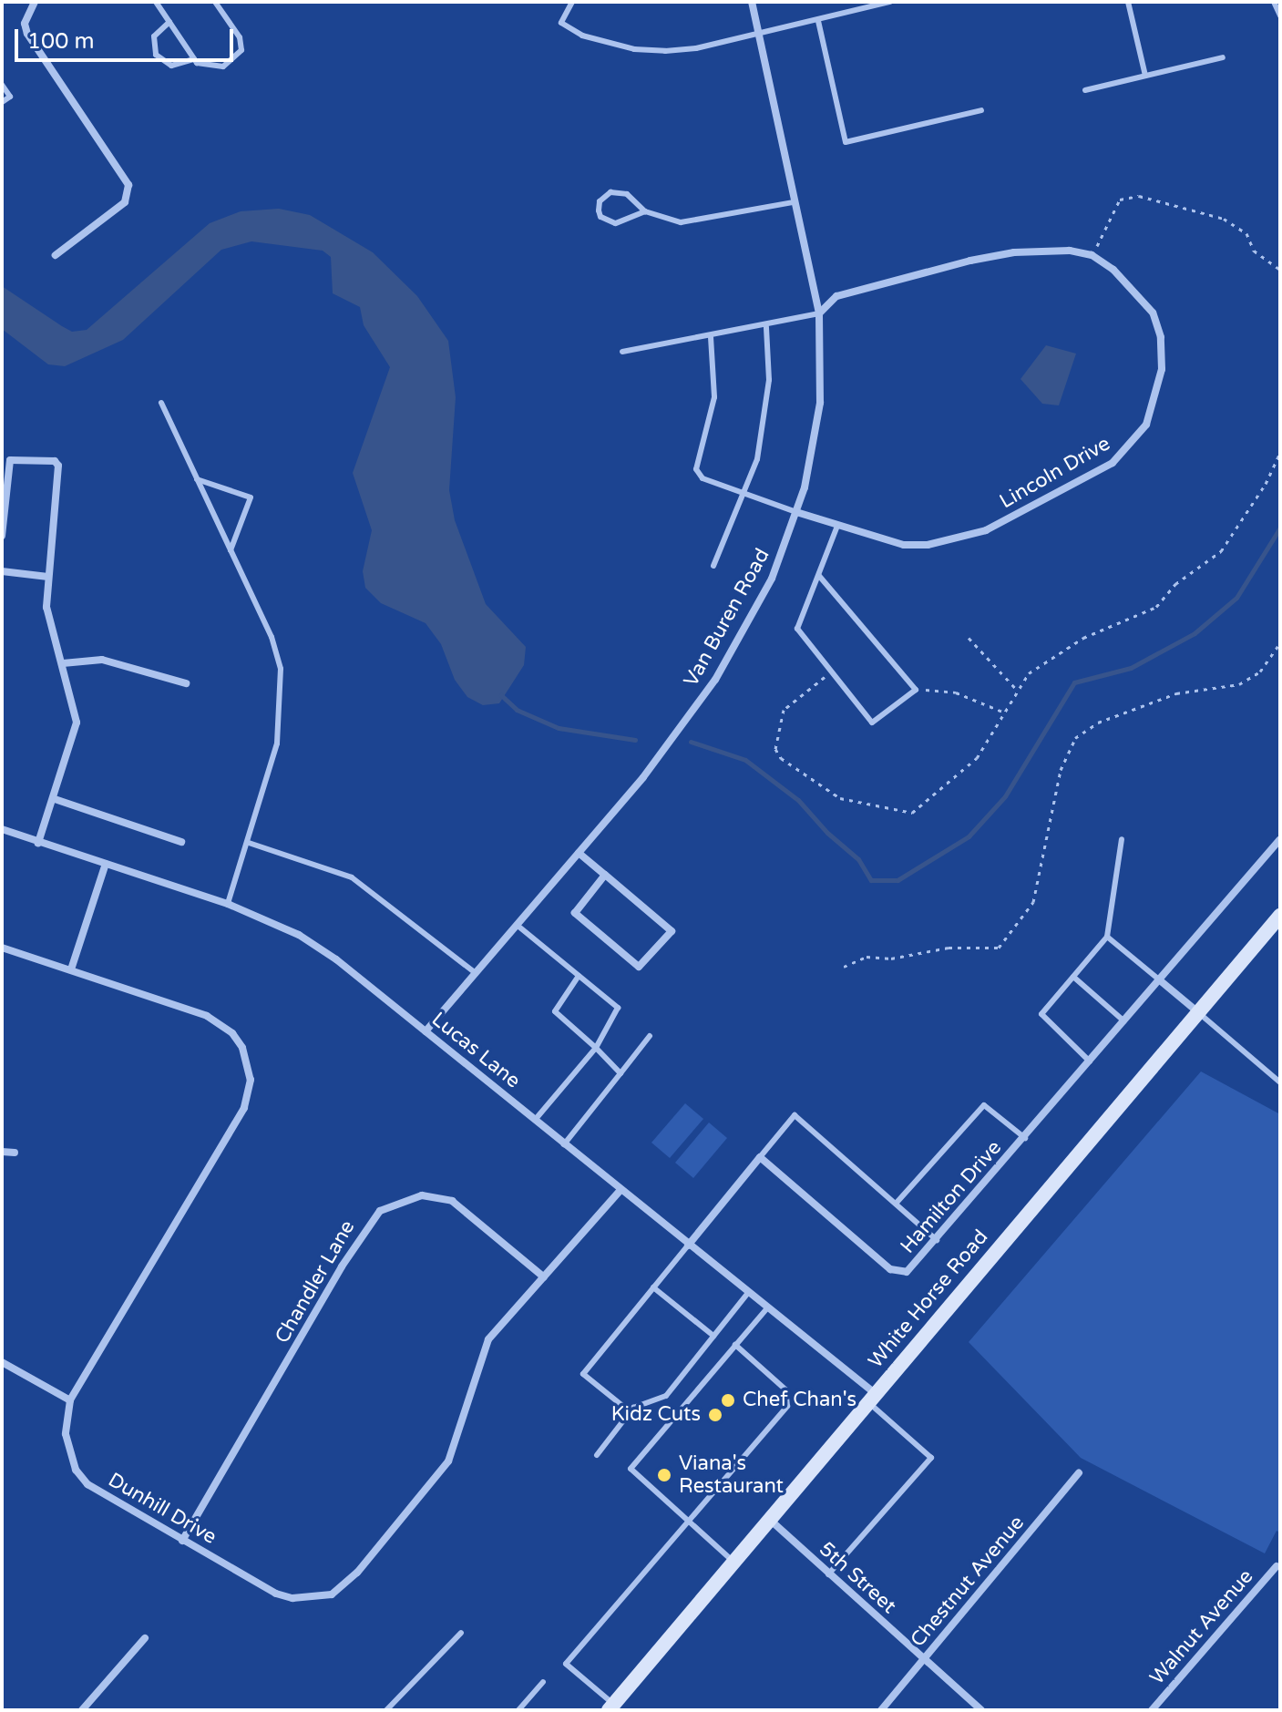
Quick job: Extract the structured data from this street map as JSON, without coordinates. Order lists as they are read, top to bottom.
{
  "streets": {
    "main road": ["White Horse Road"],
    "street": [
      "Lincoln Drive",
      "Van Buren Road",
      "Lucas Lane",
      "Hamilton Drive",
      "Chandler Lane",
      "Dunhill Drive",
      "5th Street",
      "Chestnut Avenue",
      "Walnut Avenue"
    ]
  },
  "crossings": [
    ["Lincoln Drive", "Van Buren Road"],
    ["Van Buren Road", "Lucas Lane"],
    ["Lucas Lane", "White Horse Road"],
    ["Lucas Lane", "Dunhill Drive"],
    ["Chandler Lane", "Dunhill Drive"],
    ["White Horse Road", "5th Street"],
    ["5th Street", "Chestnut Avenue"]
  ],
  "places": ["Chef Chan's", "Kidz Cuts", "Viana's Restaurant"],
  "scale_bar": "100 m"
}
